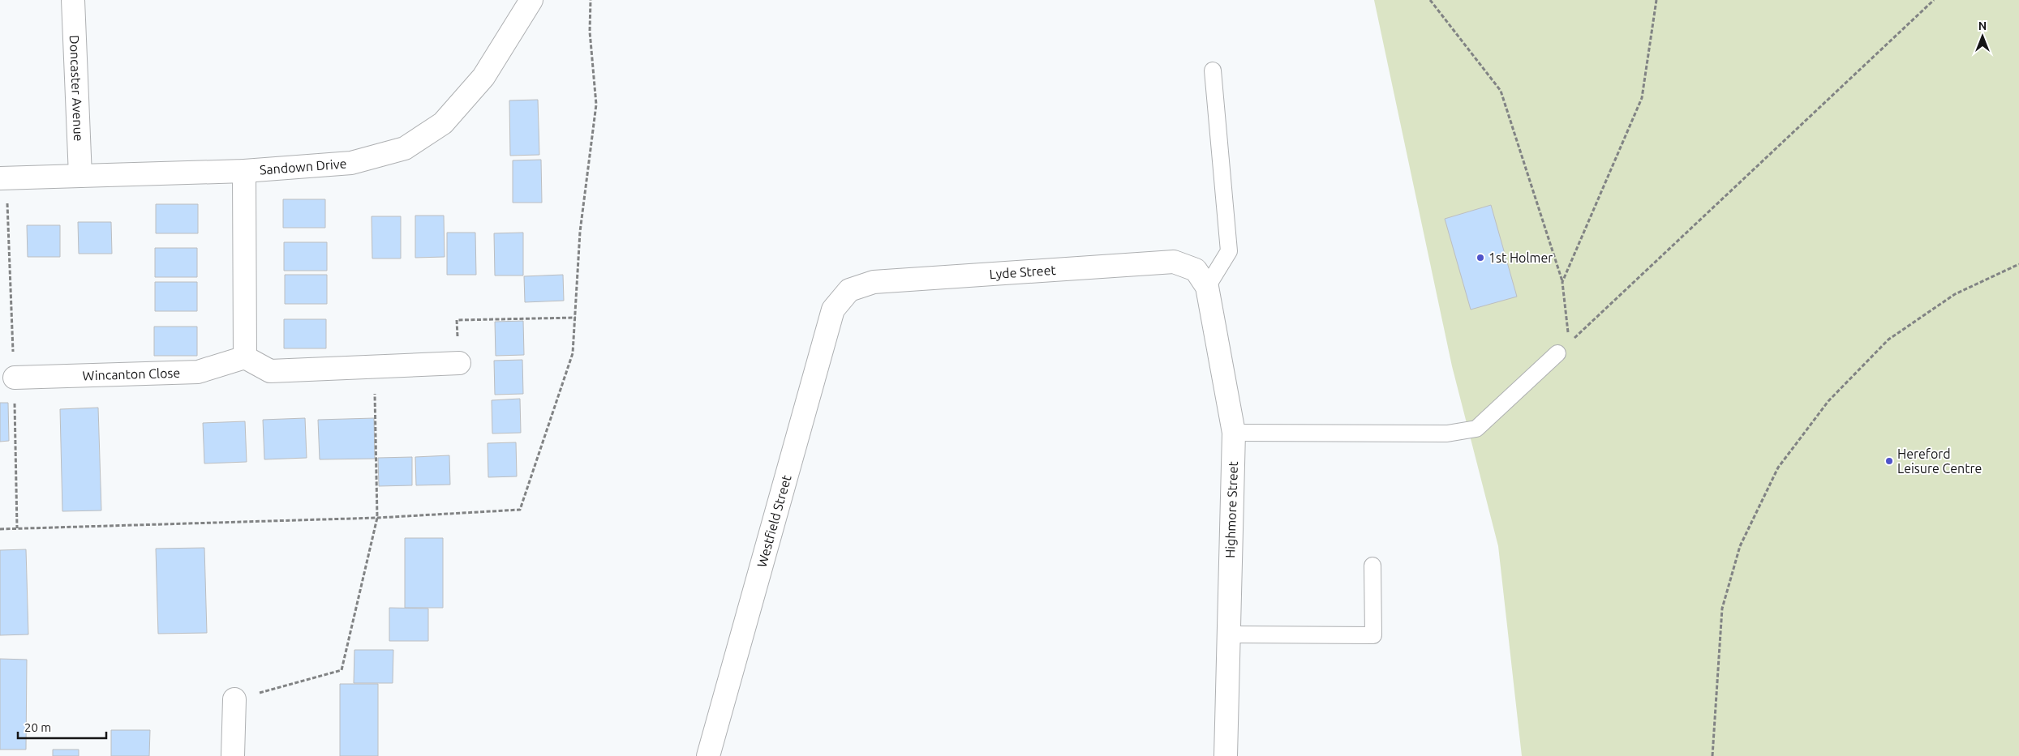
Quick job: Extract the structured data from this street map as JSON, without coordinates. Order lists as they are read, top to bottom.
{
  "streets": {
    "street": [
      "Doncaster Avenue",
      "Sandown Drive",
      "Lyde Street",
      "Wincanton Close",
      "Highmore Street",
      "Westfield Street"
    ]
  },
  "crossings": [
    ["Doncaster Avenue", "Sandown Drive"],
    ["Lyde Street", "Highmore Street"],
    ["Lyde Street", "Westfield Street"]
  ],
  "places": ["1st Holmer", "Hereford Leisure Centre"],
  "scale_bar": "20 m",
  "north": "top"
}
